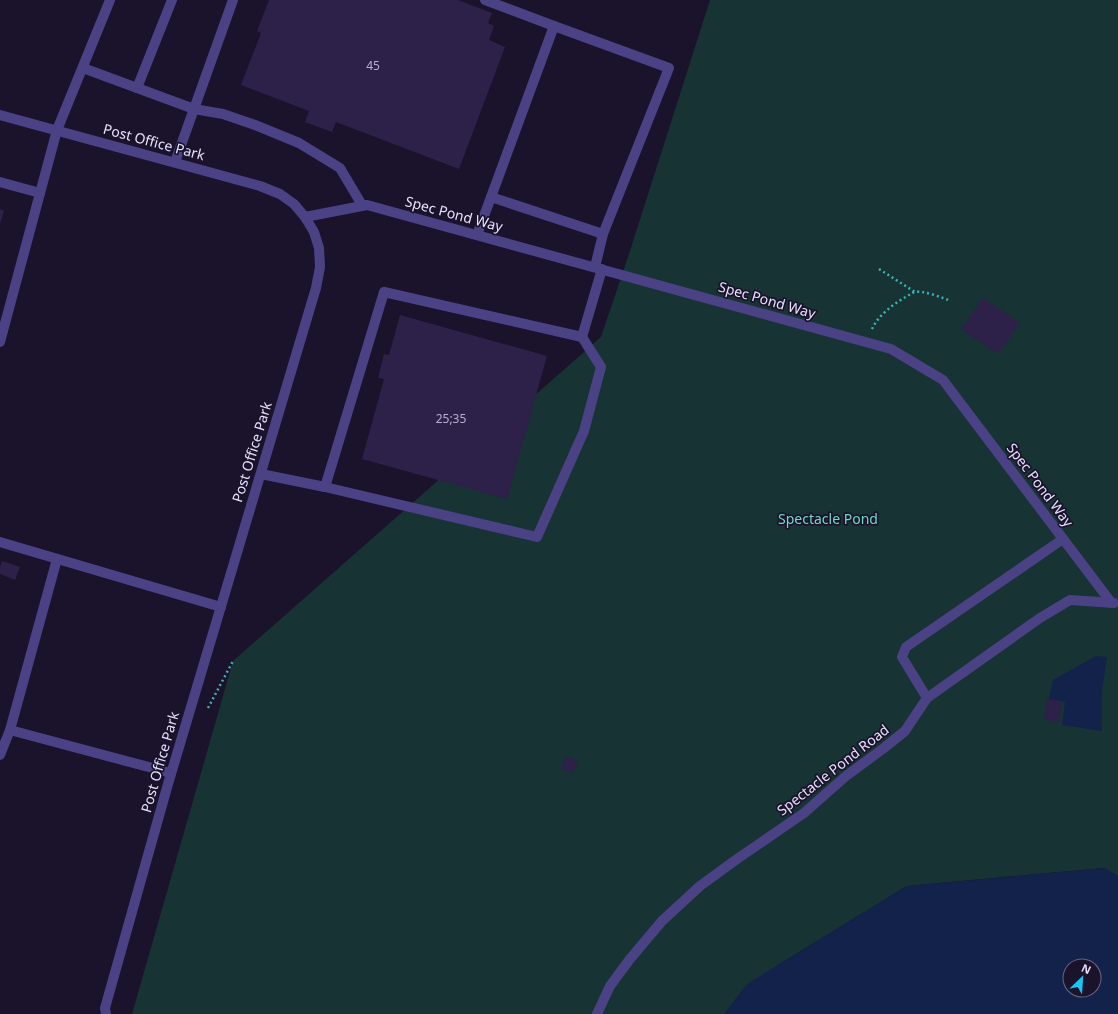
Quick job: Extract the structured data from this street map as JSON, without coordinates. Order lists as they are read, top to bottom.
{
  "streets": {
    "street": ["Post Office Park", "Spec Pond Way", "Spectacle Pond Road"]
  },
  "crossings": [
    ["Post Office Park", "Spec Pond Way"],
    ["Spec Pond Way", "Spectacle Pond Road"]
  ],
  "parks": ["Spectacle Pond"],
  "house_numbers": ["45", "25;35"],
  "north": "top right"
}
